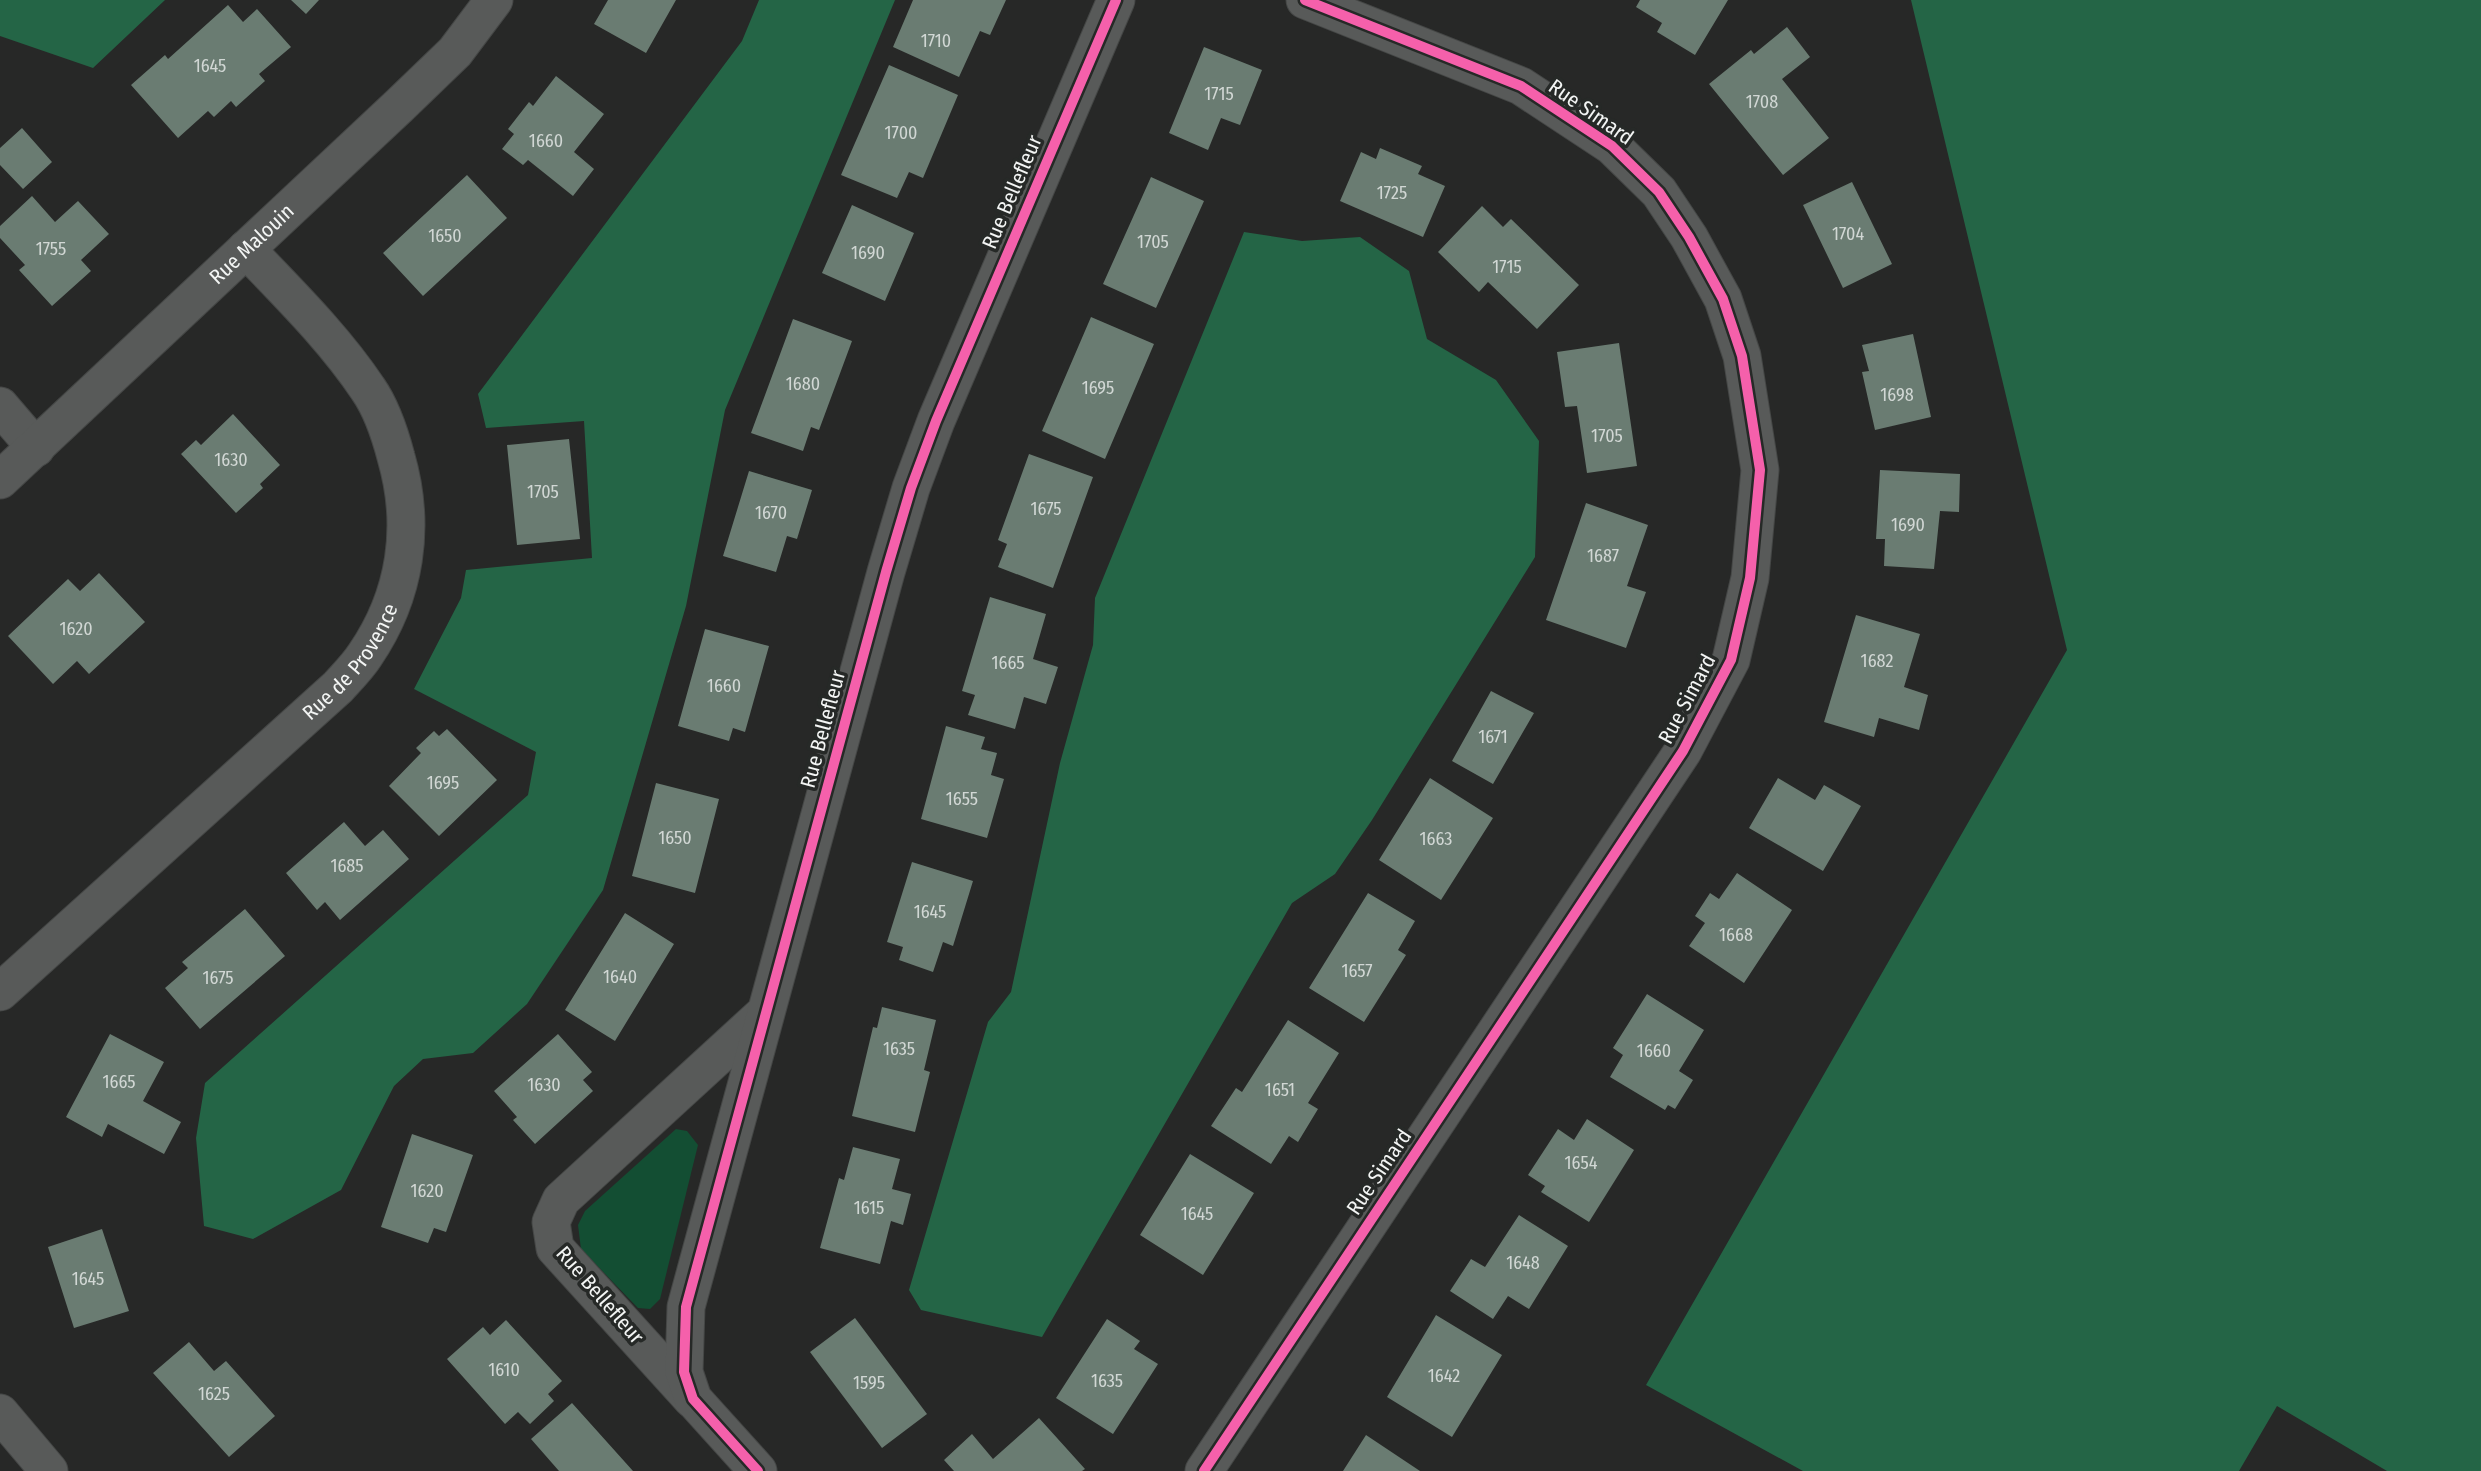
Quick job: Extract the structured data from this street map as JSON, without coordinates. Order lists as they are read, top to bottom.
{
  "streets": {
    "street": [
      "Rue Simard",
      "Rue Bellefleur",
      "Rue Malouin",
      "Rue de Provence"
    ]
  },
  "crossings": [
    ["Rue Malouin", "Rue de Provence"]
  ],
  "house_numbers": [
    "1710",
    "1645",
    "1715",
    "1708",
    "1700",
    "1660",
    "1725",
    "1704",
    "1650",
    "1705",
    "1755",
    "1690",
    "1715",
    "1680",
    "1695",
    "1698",
    "1705",
    "1630",
    "1705",
    "1675",
    "1670",
    "1690",
    "1687",
    "1620",
    "1682",
    "1665",
    "1660",
    "1671",
    "1695",
    "1655",
    "1650",
    "1663",
    "1685",
    "1645",
    "1668",
    "1657",
    "1640",
    "1675",
    "1635",
    "1660",
    "1665",
    "1630",
    "1651",
    "1654",
    "1620",
    "1615",
    "1645",
    "1648",
    "1645",
    "1610",
    "1642",
    "1635",
    "1595",
    "1625"
  ]
}
